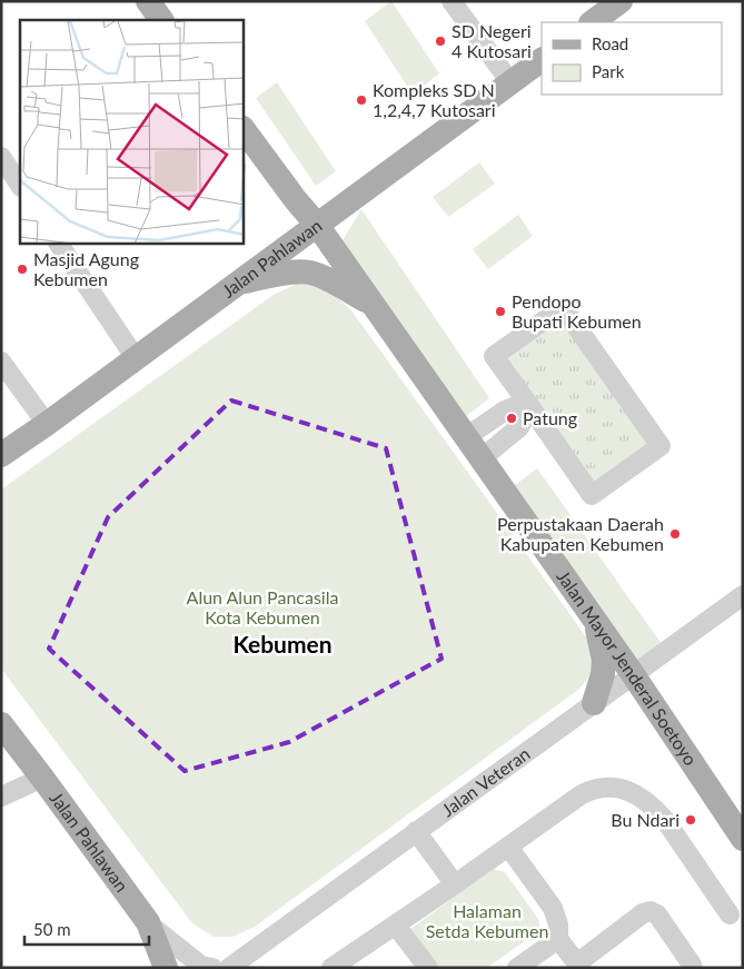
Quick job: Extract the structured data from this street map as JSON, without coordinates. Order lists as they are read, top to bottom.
{
  "streets": {
    "main road": ["Jalan Pahlawan", "Jalan Mayor Jenderal Soetoyo"],
    "street": ["Jalan Veteran"]
  },
  "crossings": [
    ["Jalan Pahlawan", "Jalan Mayor Jenderal Soetoyo"],
    ["Jalan Mayor Jenderal Soetoyo", "Jalan Veteran"]
  ],
  "districts": ["Kebumen"],
  "parks": ["Alun Alun Pancasila Kota Kebumen", "Halaman Setda Kebumen"],
  "places": [
    "SD Negeri 4 Kutosari",
    "Kompleks SD N 1,2,4,7 Kutosari",
    "Masjid Agung Kebumen",
    "Pendopo Bupati Kebumen",
    "Patung",
    "Perpustakaan Daerah Kabupaten Kebumen",
    "Bu Ndari"
  ],
  "legend": ["Road", "Park"],
  "scale_bar": "50 m"
}
